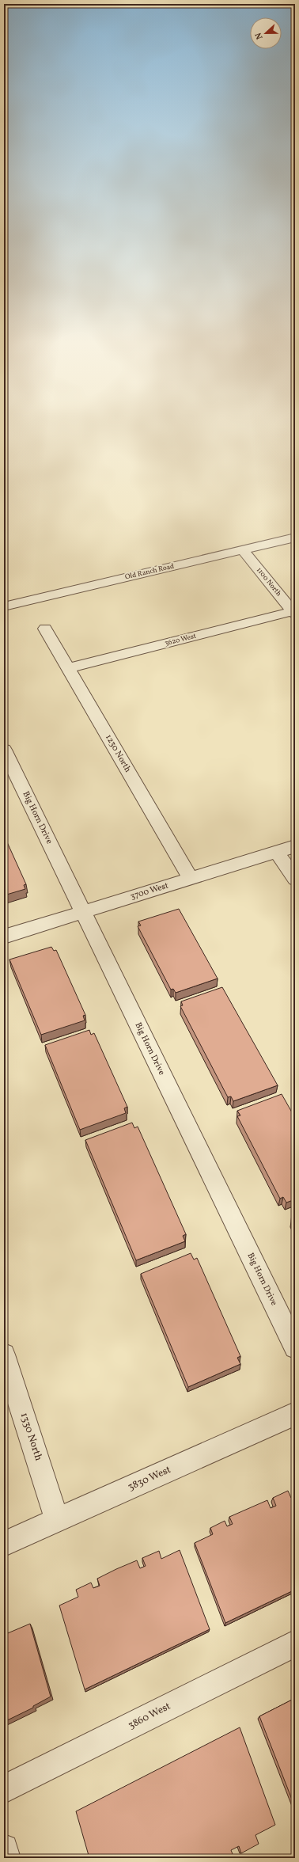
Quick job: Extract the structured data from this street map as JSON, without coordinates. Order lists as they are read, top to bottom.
{
  "streets": {
    "street": [
      "Old Ranch Road",
      "1100 North",
      "3620 West",
      "1230 North",
      "Big Horn Drive",
      "3700 West",
      "1330 North",
      "3830 West",
      "3860 West"
    ]
  },
  "crossings": [
    ["Old Ranch Road", "1100 North"],
    ["1100 North", "3620 West"],
    ["3620 West", "1230 North"],
    ["1230 North", "3700 West"],
    ["Big Horn Drive", "3700 West"],
    ["1330 North", "3830 West"]
  ],
  "north": "left"
}
